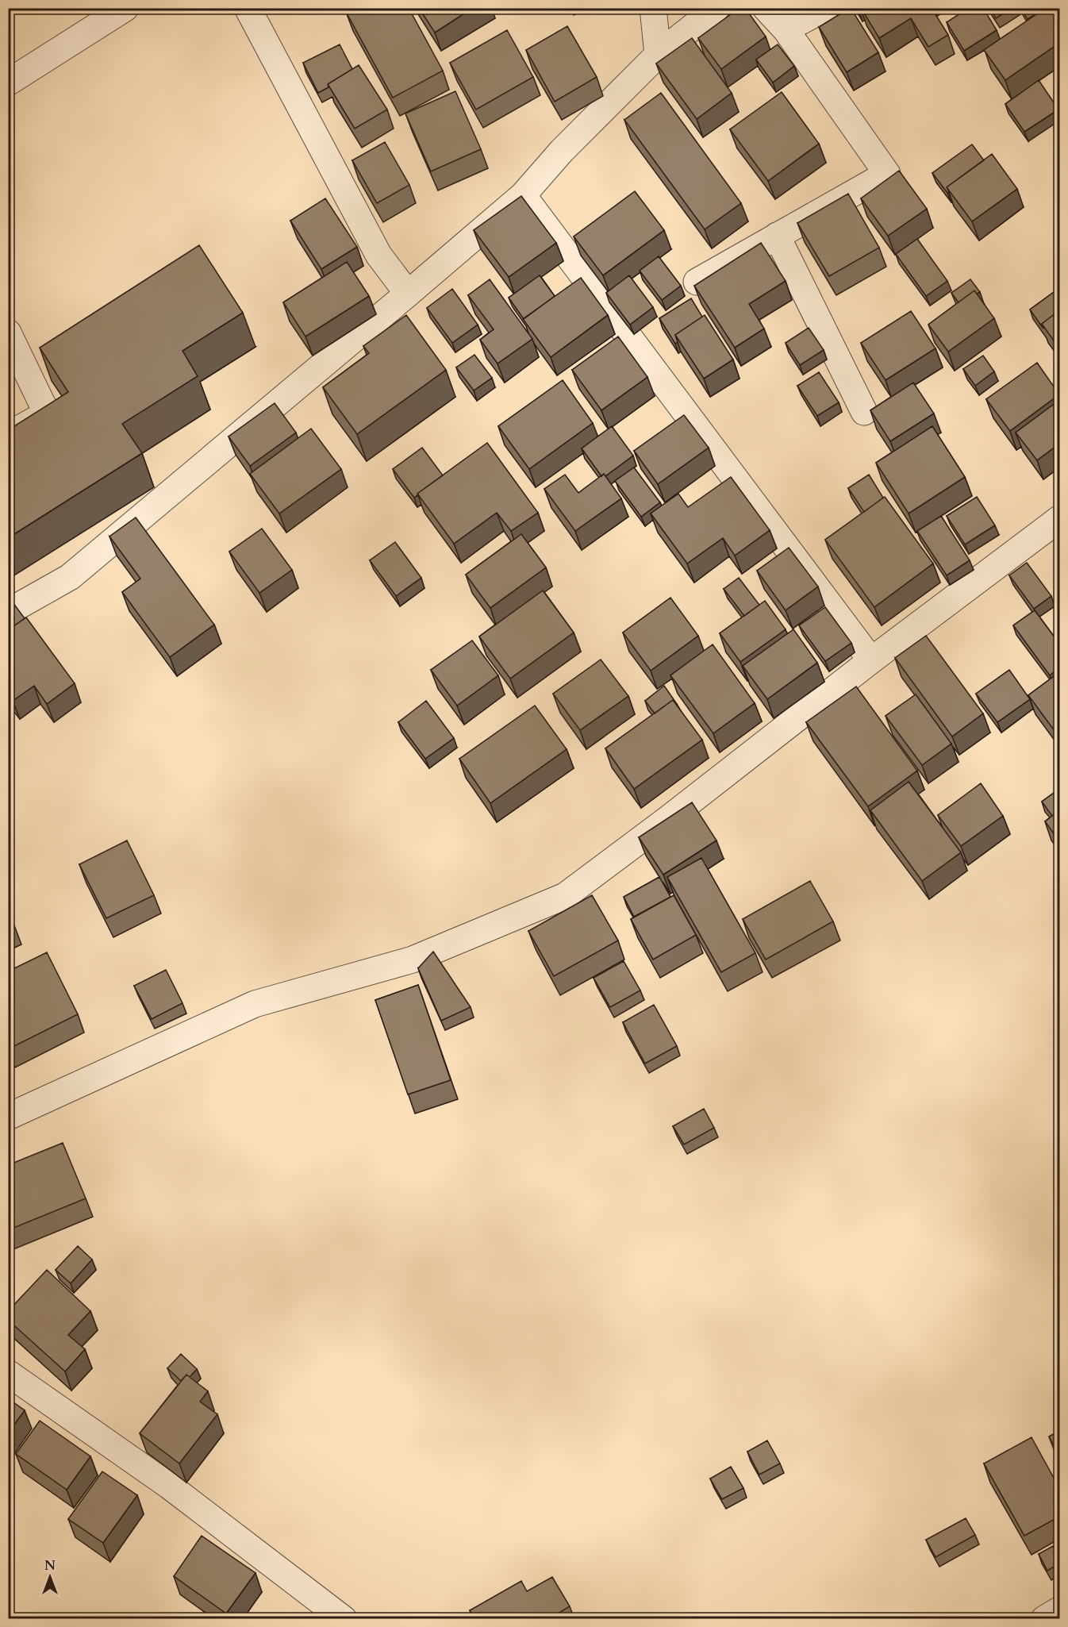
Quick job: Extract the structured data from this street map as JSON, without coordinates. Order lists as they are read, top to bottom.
{
  "north": "top"
}
